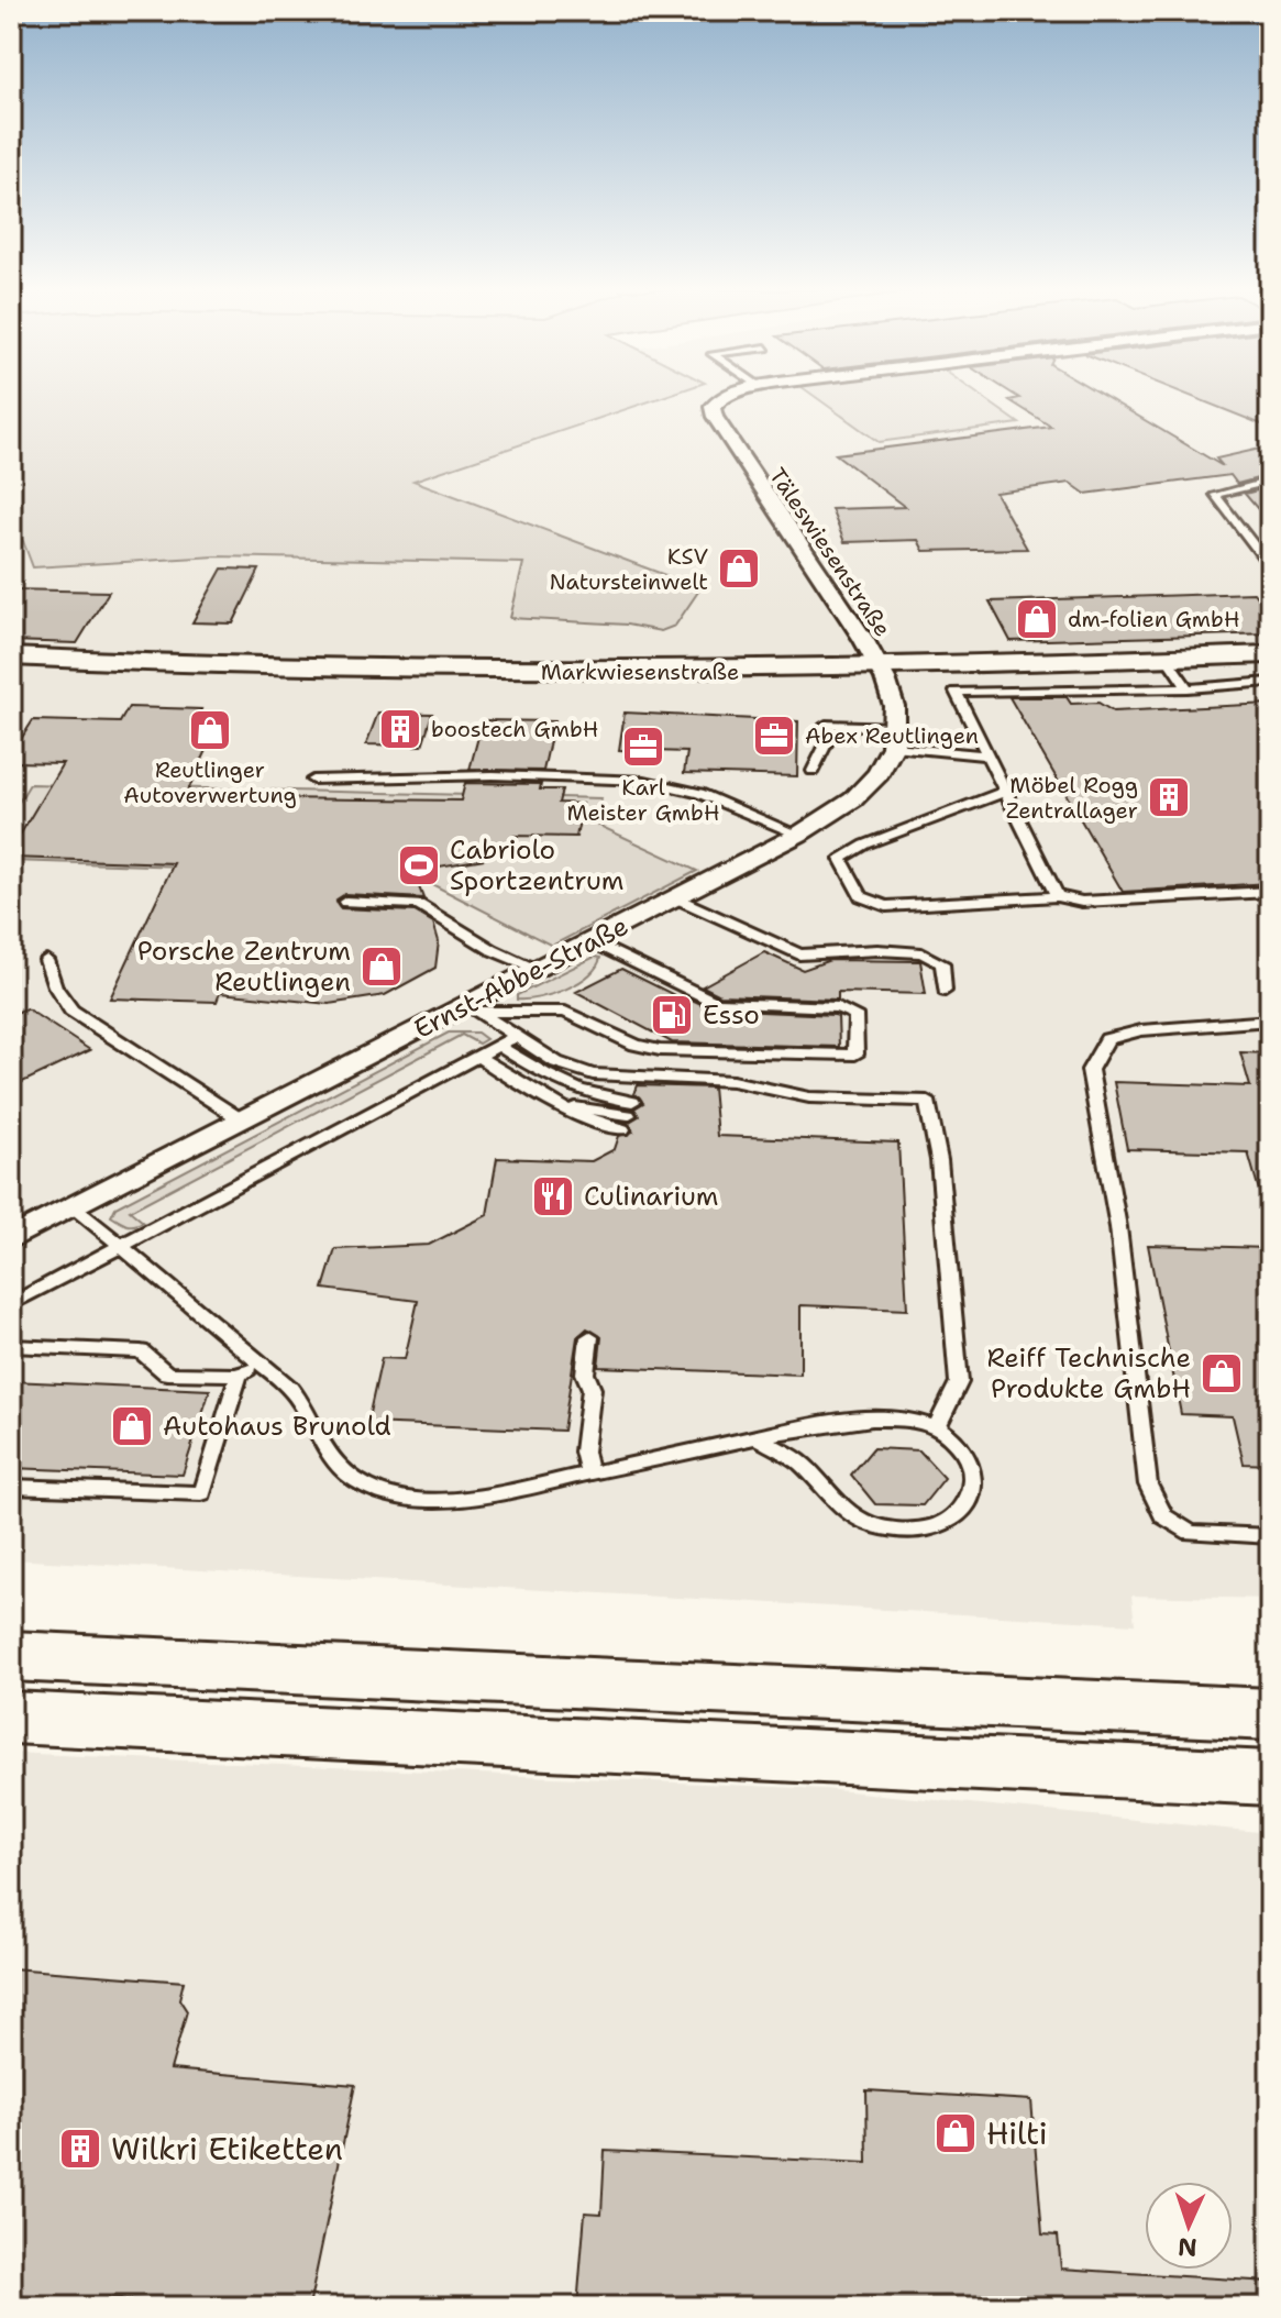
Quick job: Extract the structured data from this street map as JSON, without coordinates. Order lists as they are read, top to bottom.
{
  "streets": {
    "street": ["Täleswiesenstraße", "Markwiesenstraße", "Ernst-Abbe-Straße"]
  },
  "crossings": [
    ["Täleswiesenstraße", "Markwiesenstraße"]
  ],
  "places": {
    "shop": [
      "KSV Natursteinwelt",
      "dm-folien GmbH",
      "Reutlinger Autoverwertung",
      "Porsche Zentrum Reutlingen",
      "Reiff Technische Produkte GmbH",
      "Autohaus Brunold",
      "Hilti"
    ],
    "building": ["boostech GmbH", "Möbel Rogg Zentrallager", "Wilkri Etiketten"],
    "office": ["Abex Reutlingen", "Karl Meister GmbH"],
    "sports": ["Cabriolo Sportzentrum"],
    "fuel station": ["Esso"],
    "restaurant": ["Culinarium"]
  },
  "north": "bottom"
}
